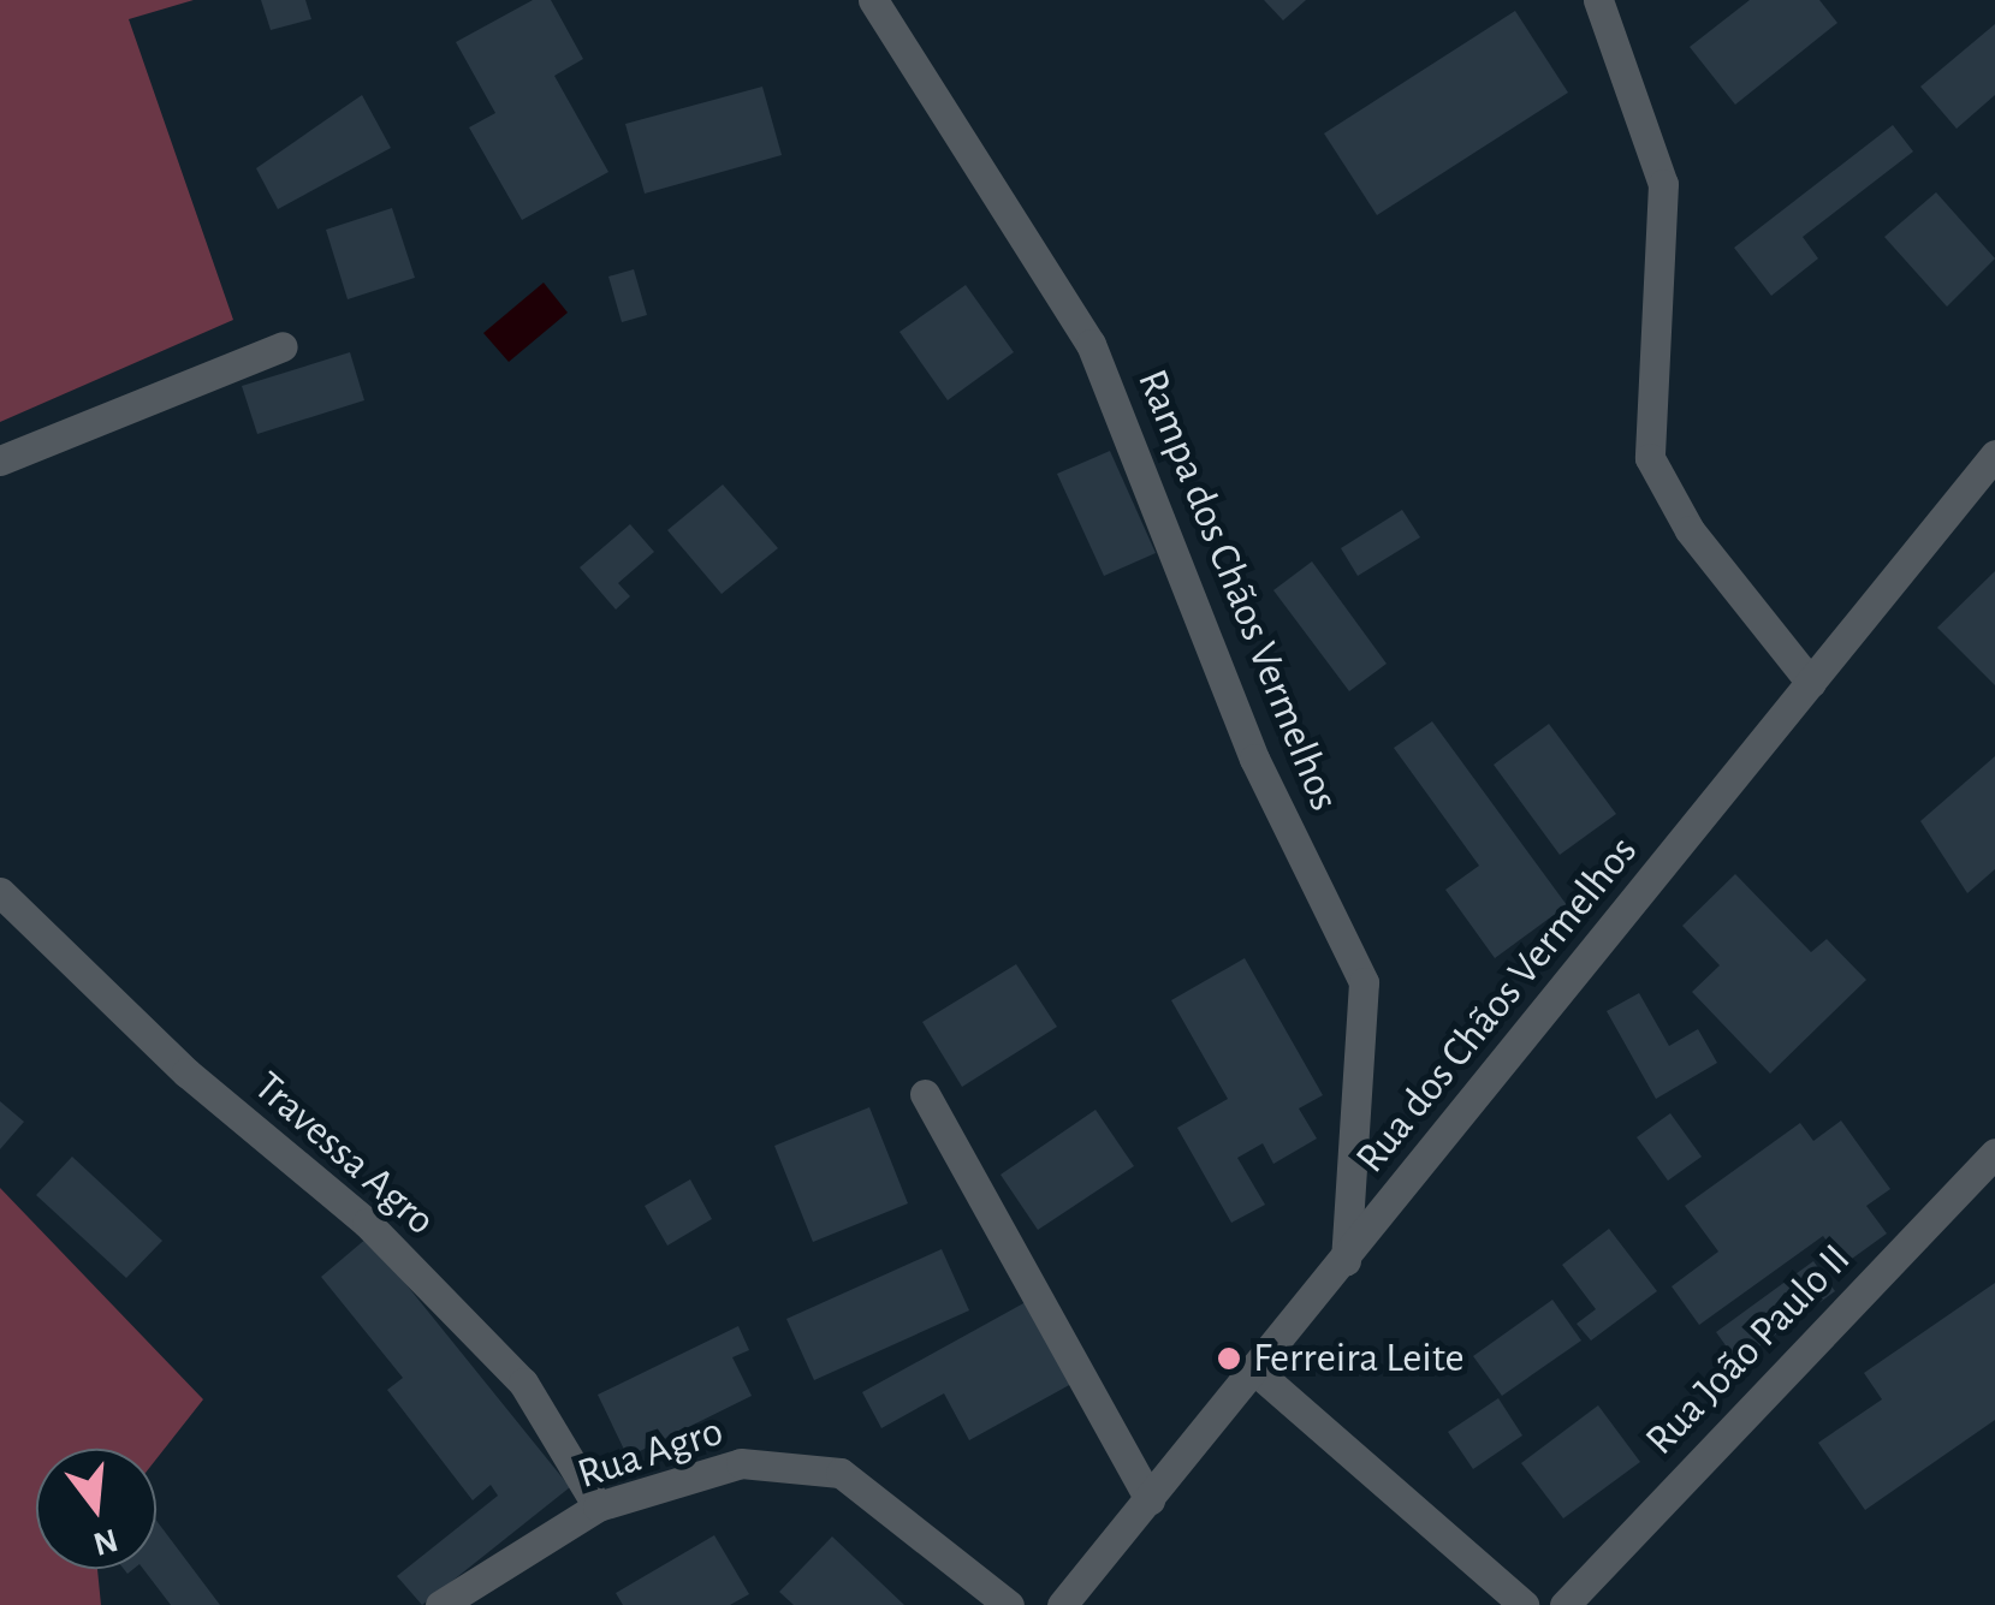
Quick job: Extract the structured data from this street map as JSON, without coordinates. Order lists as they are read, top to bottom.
{
  "streets": {
    "street": [
      "Rampa dos Chãos Vermelhos",
      "Rua dos Chãos Vermelhos",
      "Travessa Agro",
      "Rua João Paulo II",
      "Rua Agro"
    ]
  },
  "crossings": [
    ["Rampa dos Chãos Vermelhos", "Rua dos Chãos Vermelhos"],
    ["Travessa Agro", "Rua Agro"]
  ],
  "places": ["Ferreira Leite"],
  "north": "bottom"
}
